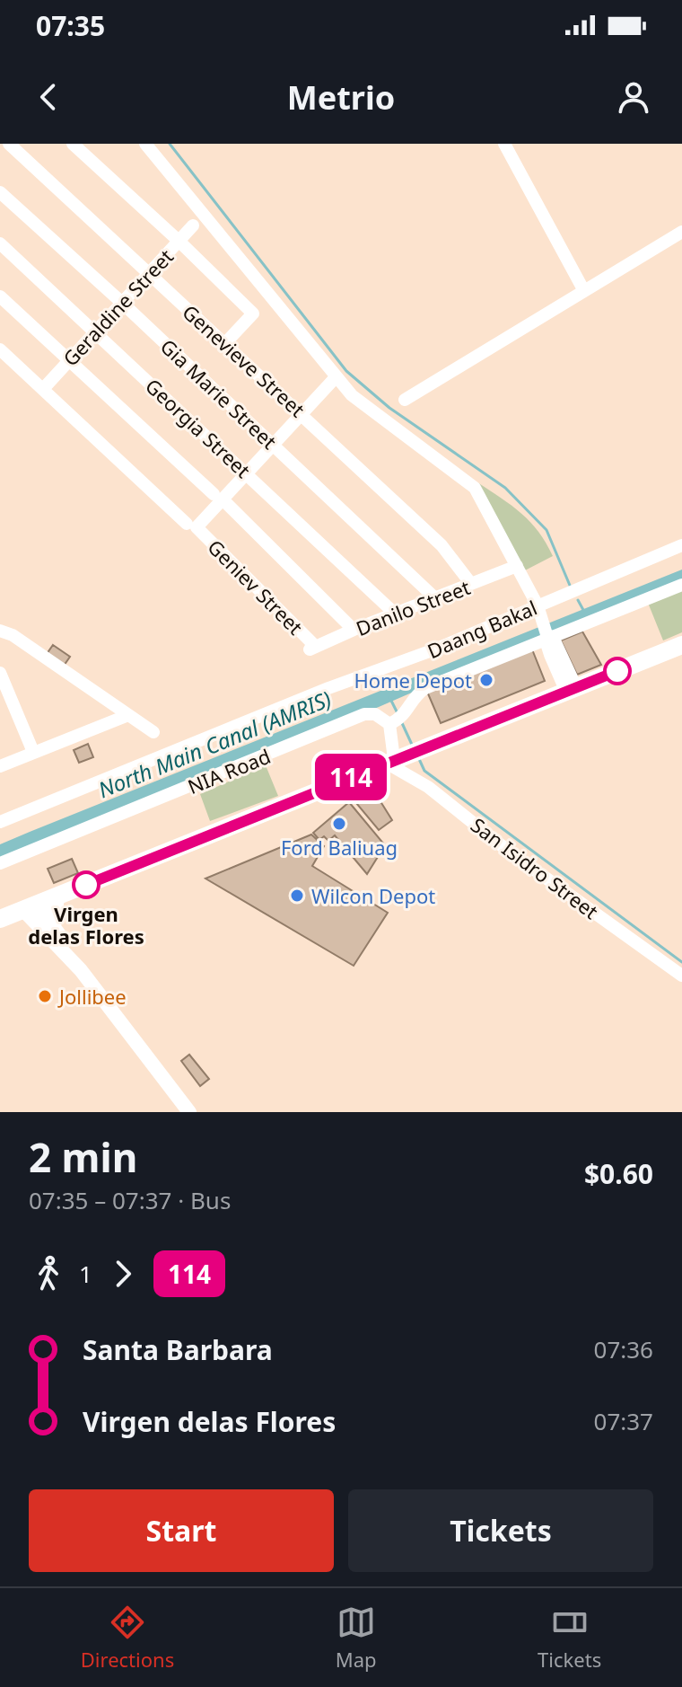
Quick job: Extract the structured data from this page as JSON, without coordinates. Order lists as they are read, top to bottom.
{
  "streets": {
    "street": [
      "Geraldine Street",
      "Genevieve Street",
      "Gia Marie Street",
      "Georgia Street",
      "Geniev Street",
      "Danilo Street",
      "Daang Bakal",
      "NIA Road",
      "San Isidro Street"
    ]
  },
  "crossings": [
    ["Geraldine Street", "Genevieve Street"],
    ["Geraldine Street", "Gia Marie Street"],
    ["Geraldine Street", "Georgia Street"],
    ["Geraldine Street", "Geniev Street"],
    ["Genevieve Street", "Danilo Street"],
    ["Gia Marie Street", "Danilo Street"],
    ["Georgia Street", "Danilo Street"],
    ["Geniev Street", "Danilo Street"]
  ],
  "water": ["North Main Canal (AMRIS)"],
  "places": [
    "Home Depot",
    "Ford Baliuag",
    "Virgen delas Flores",
    "Wilcon Depot",
    "Jollibee"
  ],
  "lines": ["bus line 114"],
  "page": {
    "status": "07:35",
    "header": "Metrio",
    "on_map": "114",
    "heading": ["2 min", "07:35 – 07:37 · Bus", "$0.60"],
    "legs": ["1", "114"],
    "list": [
      {
        "name": "Santa Barbara",
        "value": "07:36"
      },
      {
        "name": "Virgen delas Flores",
        "value": "07:37"
      }
    ],
    "buttons": ["Start", "Tickets"],
    "tabs": ["Directions", "Map", "Tickets"]
  }
}
